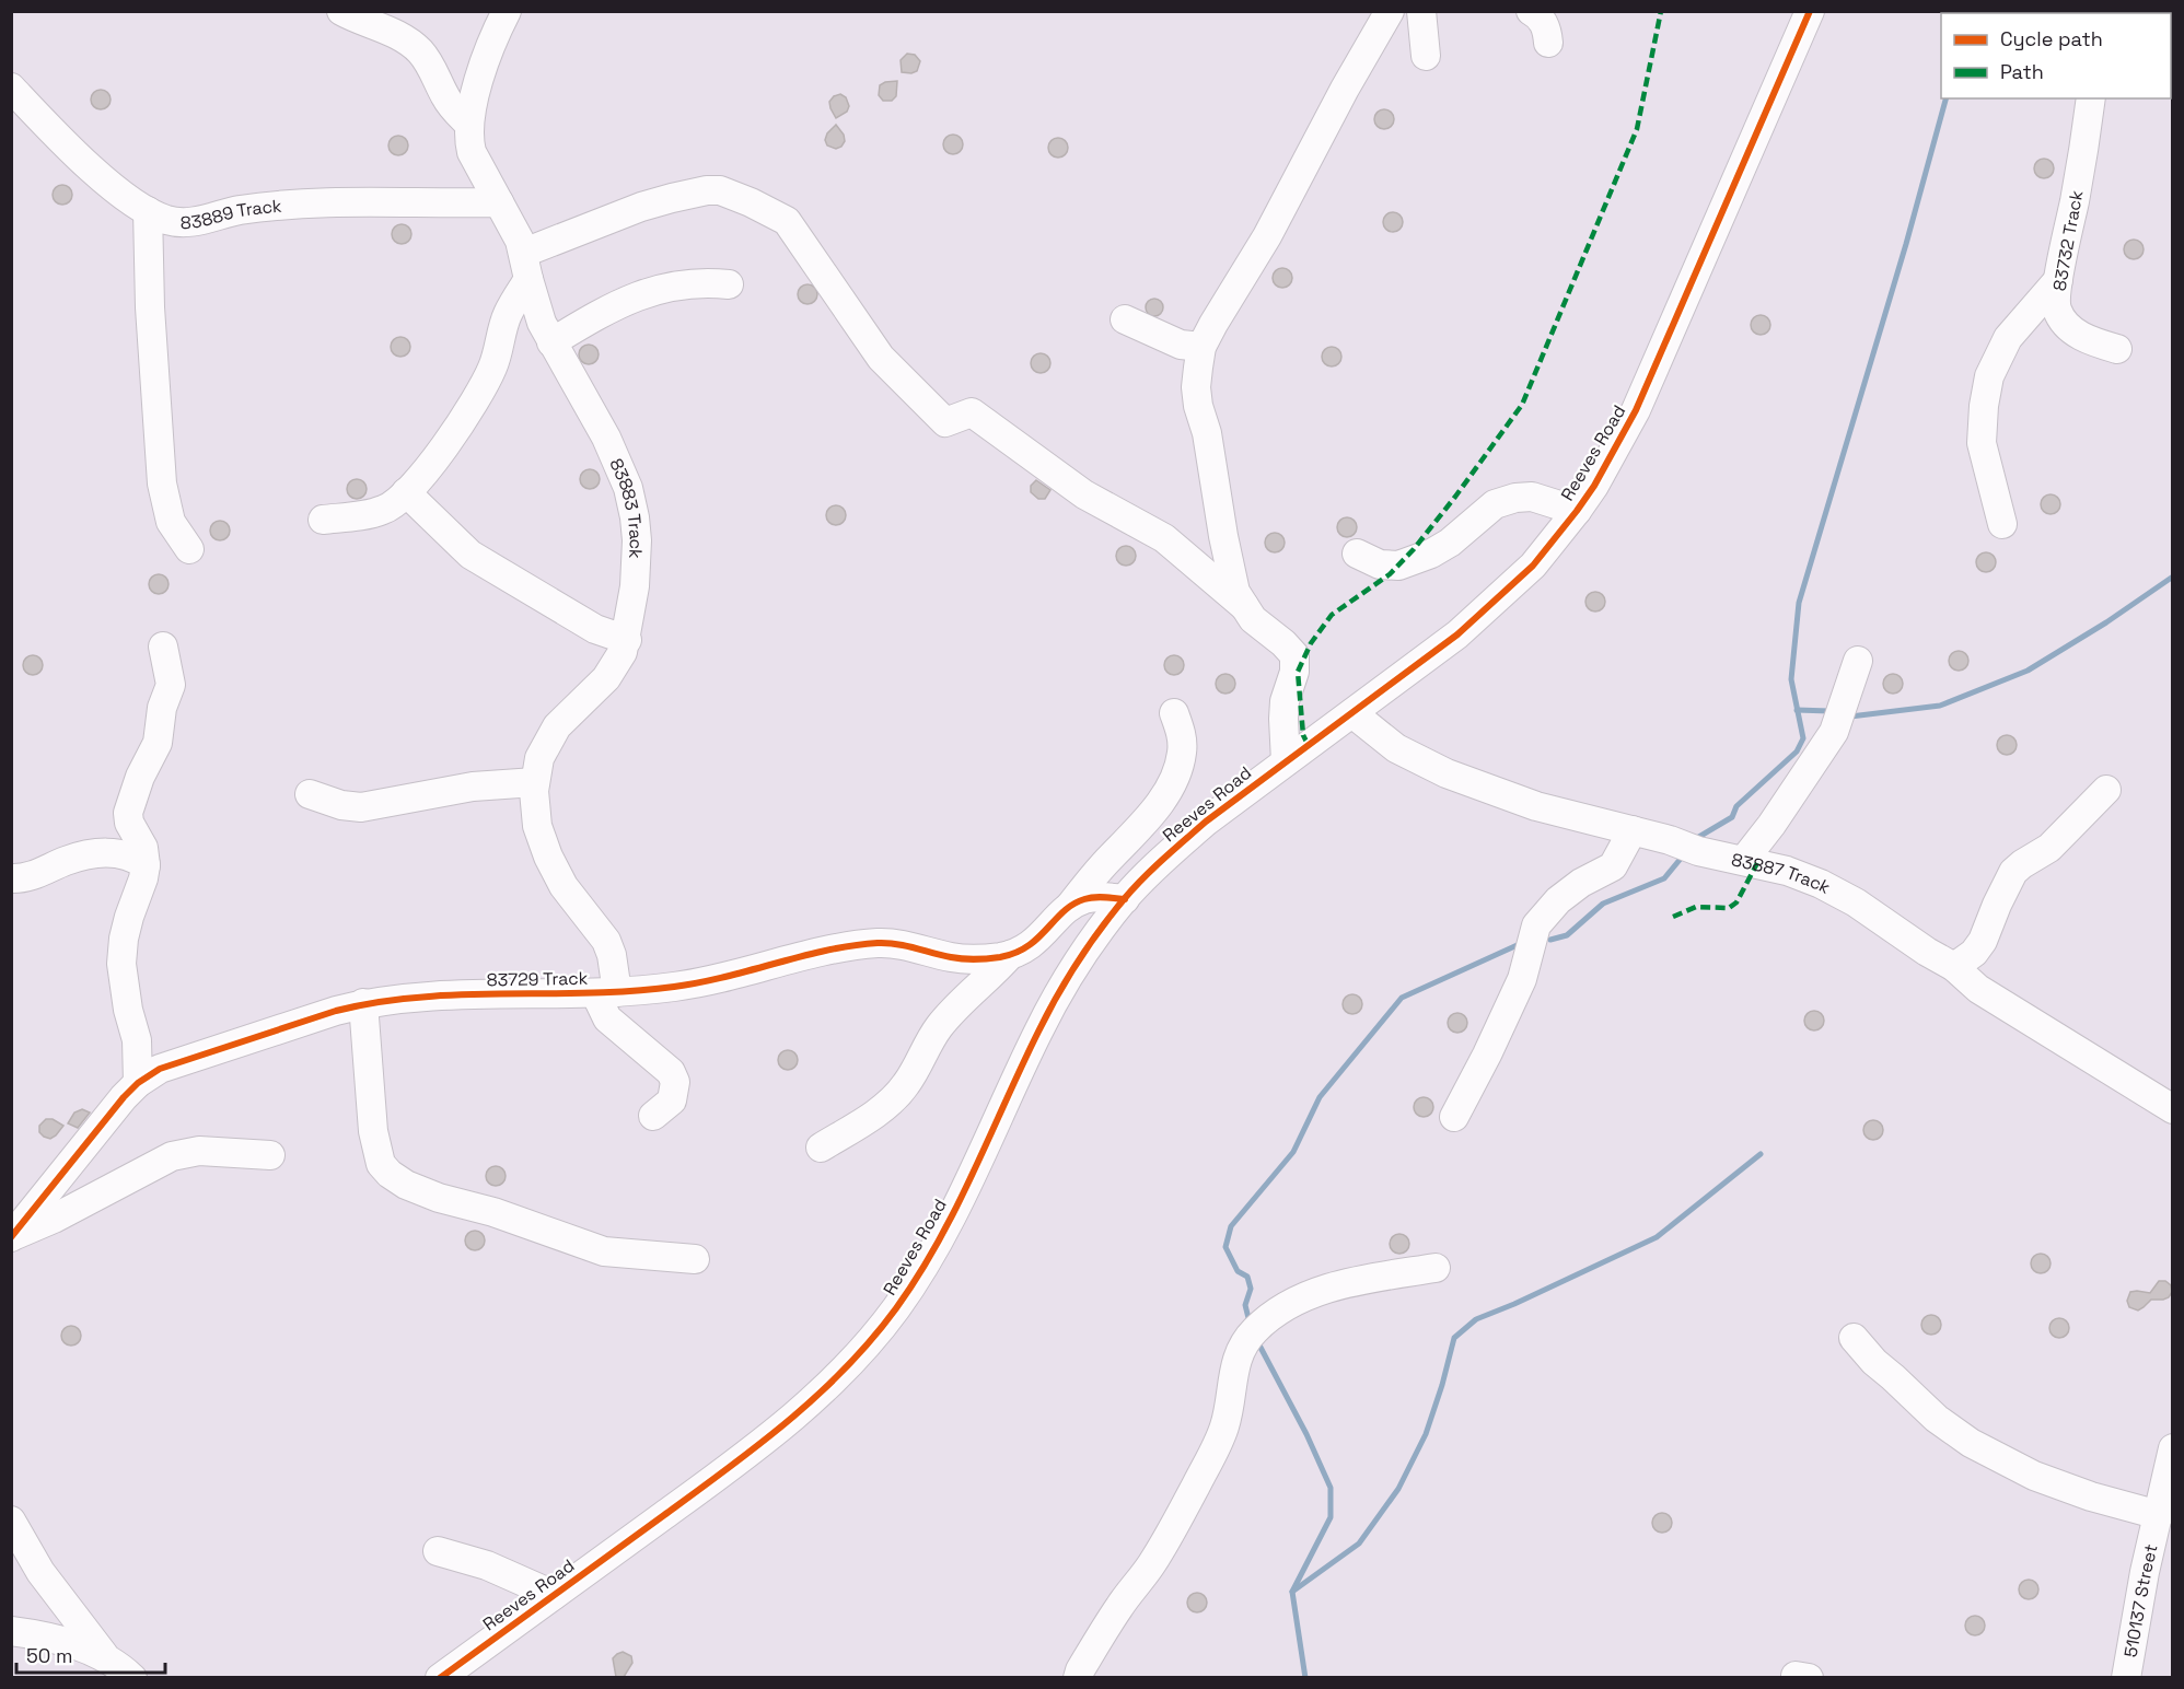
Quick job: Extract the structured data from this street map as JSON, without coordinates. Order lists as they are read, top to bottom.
{
  "streets": {
    "street": [
      "83889 Track",
      "83732 Track",
      "Reeves Road",
      "83883 Track",
      "83887 Track",
      "83729 Track",
      "510137 Street"
    ]
  },
  "crossings": [
    ["83889 Track", "83883 Track"],
    ["Reeves Road", "83887 Track"],
    ["Reeves Road", "83729 Track"],
    ["83883 Track", "83729 Track"]
  ],
  "legend": ["Cycle path", "Path"],
  "scale_bar": "50 m"
}
